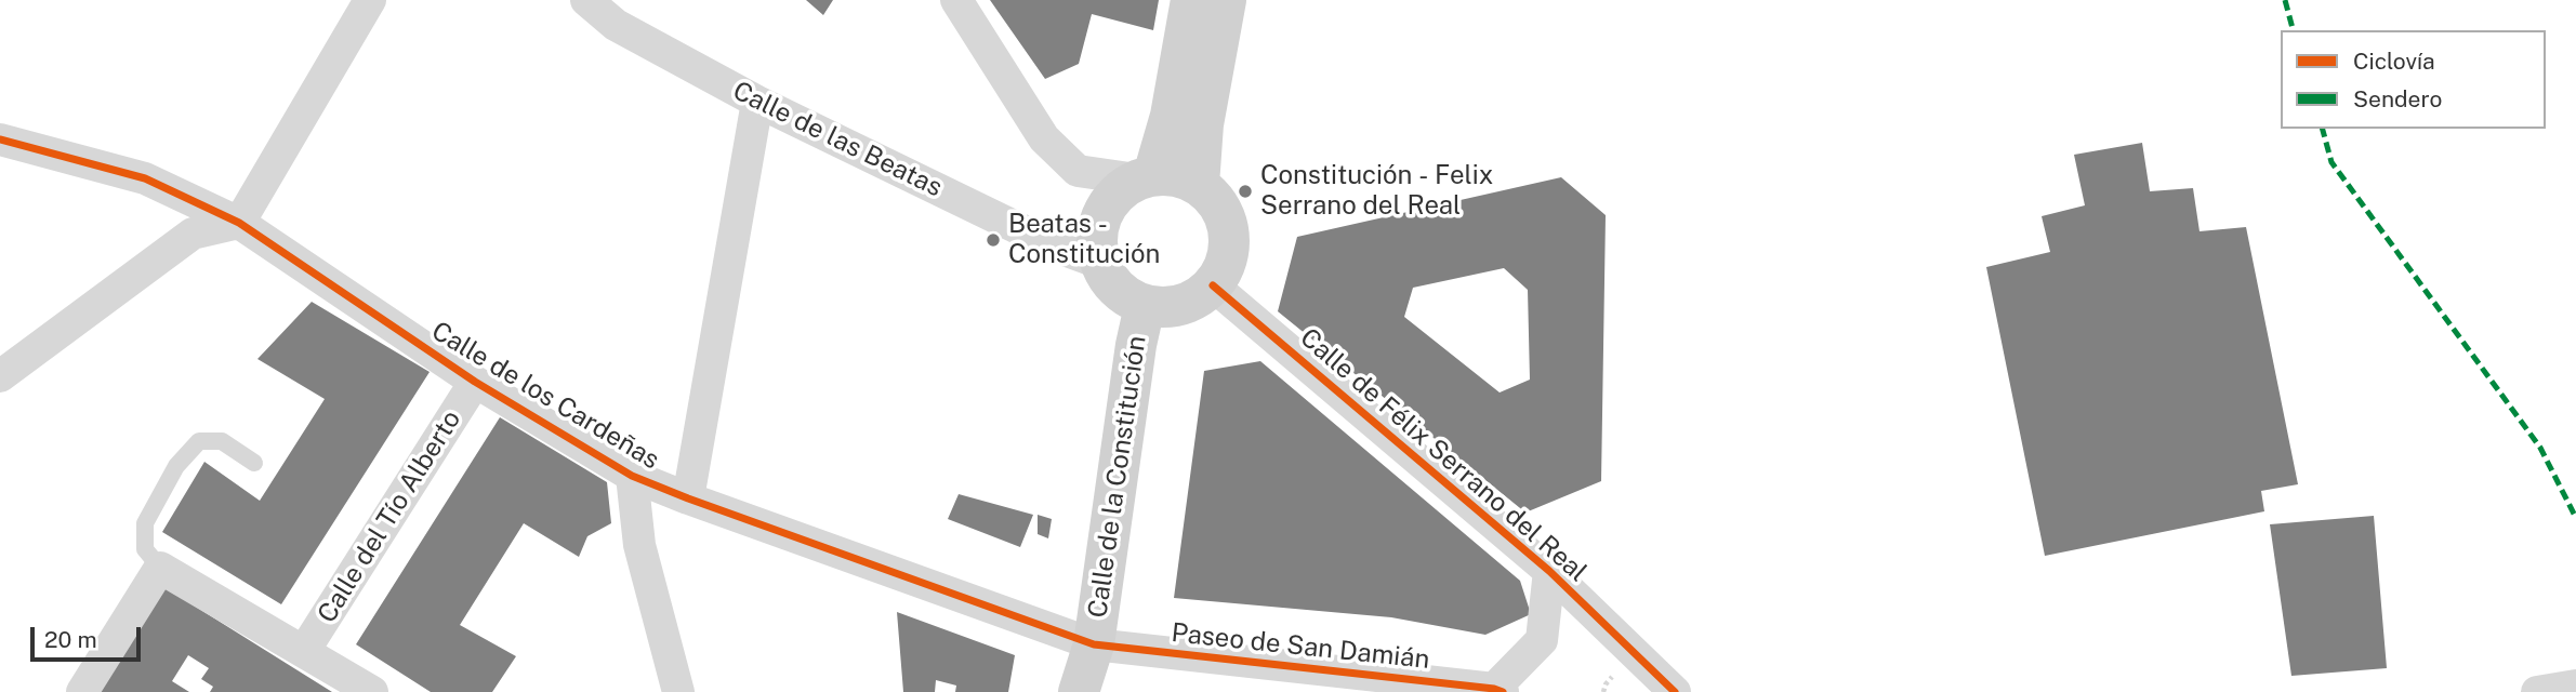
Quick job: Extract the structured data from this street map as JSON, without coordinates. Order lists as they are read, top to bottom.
{
  "streets": {
    "street": [
      "Calle de las Beatas",
      "Calle de los Cardeñas",
      "Calle de Félix Serrano del Real",
      "Calle de la Constitución",
      "Calle del Tío Alberto",
      "Paseo de San Damián"
    ]
  },
  "crossings": [
    ["Calle de las Beatas", "Calle de Félix Serrano del Real"],
    ["Calle de las Beatas", "Calle de la Constitución"],
    ["Calle de los Cardeñas", "Calle de la Constitución"],
    ["Calle de los Cardeñas", "Calle del Tío Alberto"],
    ["Calle de los Cardeñas", "Paseo de San Damián"],
    ["Calle de Félix Serrano del Real", "Calle de la Constitución"],
    ["Calle de la Constitución", "Paseo de San Damián"]
  ],
  "places": ["Constitución - Felix Serrano del Real", "Beatas - Constitución"],
  "legend": ["Ciclovía", "Sendero"],
  "scale_bar": "20 m"
}
